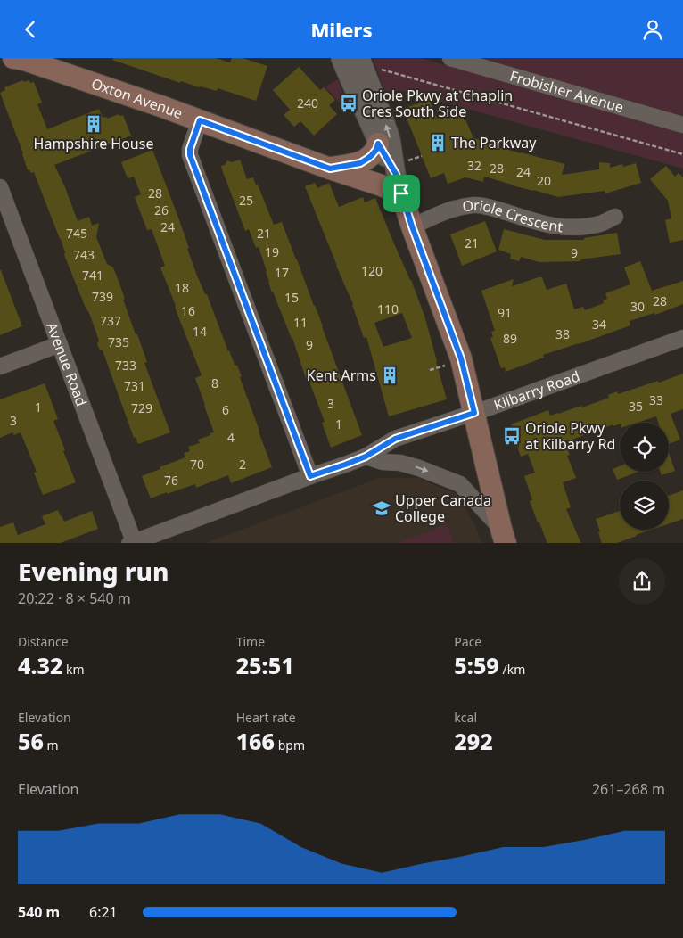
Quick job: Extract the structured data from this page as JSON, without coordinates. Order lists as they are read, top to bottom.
{
  "streets": {
    "main road": ["Oxton Avenue"],
    "street": [
      "Frobisher Avenue",
      "Oriole Crescent",
      "Avenue Road",
      "Kilbarry Road"
    ]
  },
  "crossings": [
    ["Avenue Road", "Kilbarry Road"]
  ],
  "places": {
    "bus stop": ["Oriole Pkwy at Chaplin Cres South Side", "Oriole Pkwy at Kilbarry Rd"],
    "building": ["Hampshire House", "The Parkway", "Kent Arms"],
    "school or university": ["Upper Canada College"]
  },
  "house_numbers": [
    "240",
    "32",
    "28",
    "24",
    "20",
    "28",
    "25",
    "26",
    "24",
    "745",
    "21",
    "21",
    "19",
    "9",
    "743",
    "120",
    "17",
    "741",
    "18",
    "739",
    "15",
    "28",
    "30",
    "110",
    "16",
    "91",
    "737",
    "11",
    "34",
    "14",
    "38",
    "89",
    "735",
    "9",
    "733",
    "8",
    "731",
    "33",
    "3",
    "35",
    "1",
    "729",
    "6",
    "3",
    "1",
    "4",
    "70",
    "2",
    "76"
  ],
  "page": {
    "header": "Milers",
    "heading": ["Evening run", "20:22 · 8 × 540 m"],
    "stats": [
      ["Distance", "4.32 km"],
      ["Time", "25:51"],
      ["Pace", "5:59 /km"],
      ["Elevation", "56 m"],
      ["Heart rate", "166 bpm"],
      ["kcal", "292"]
    ],
    "chart": ["Elevation", "261–268 m"],
    "list": [
      {
        "name": "540 m",
        "note": "6:21"
      }
    ]
  }
}
